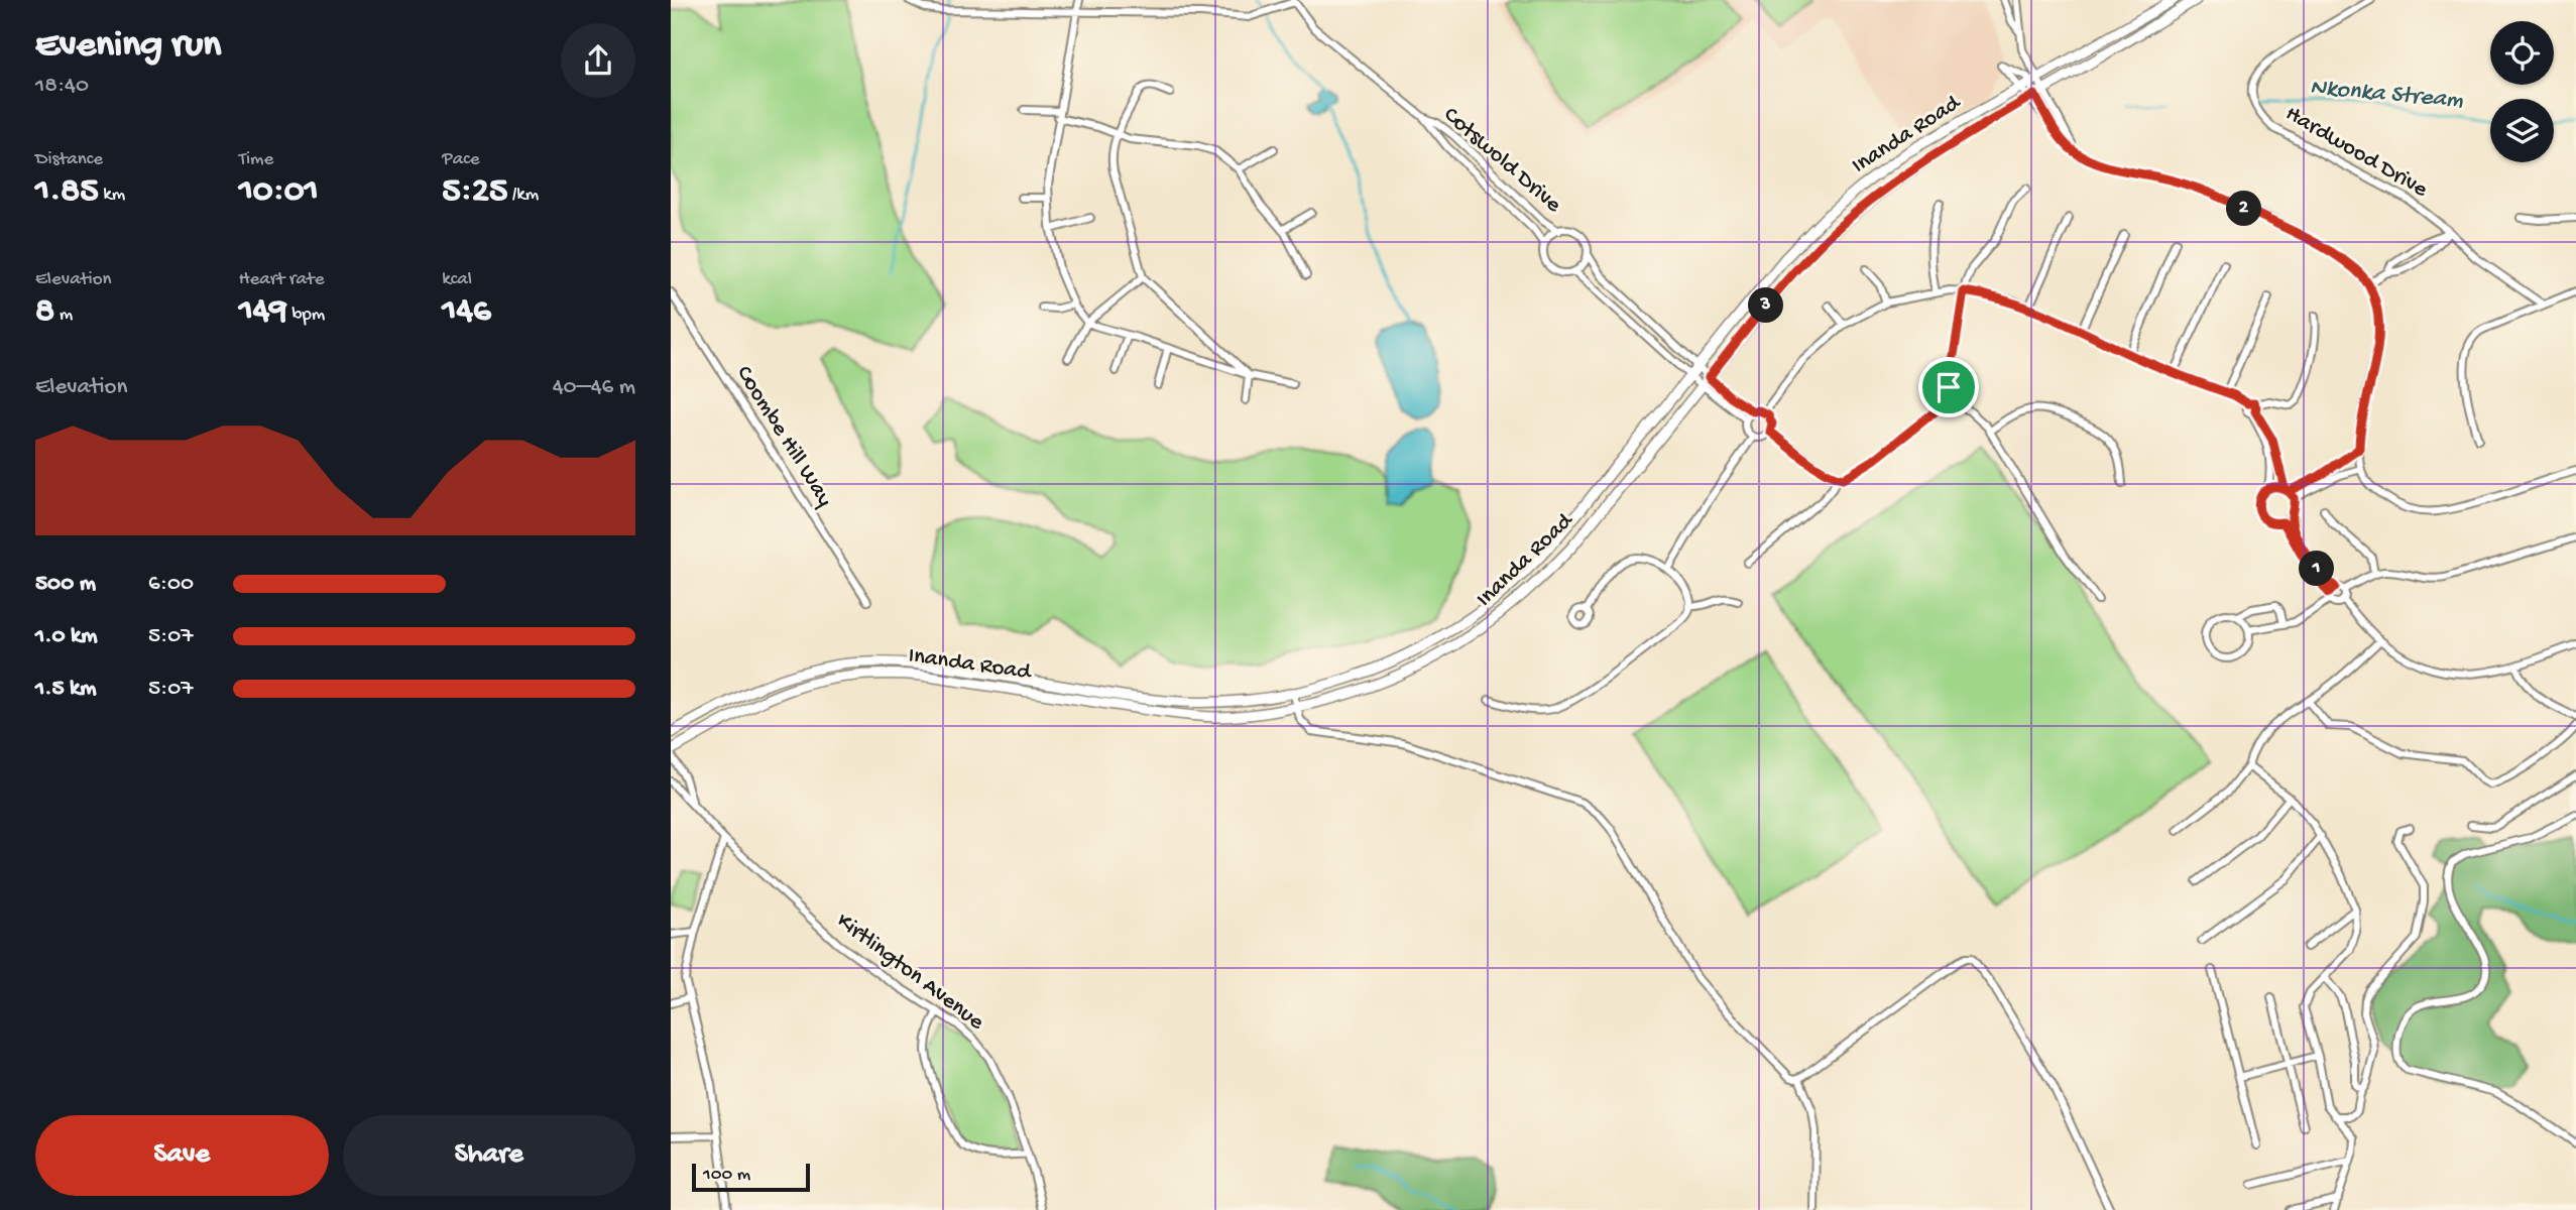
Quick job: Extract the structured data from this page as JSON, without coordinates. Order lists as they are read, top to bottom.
{
  "streets": {
    "main road": ["Inanda Road"],
    "street": [
      "Hardwood Drive",
      "Cotswold Drive",
      "Coombe Hill Way",
      "Kirtlington Avenue"
    ]
  },
  "crossings": [
    ["Inanda Road", "Kirtlington Avenue"]
  ],
  "water": ["Nkonka Stream"],
  "scale_bar": "100 m",
  "page": {
    "heading": ["Evening run", "18:40"],
    "stats": [
      ["Distance", "1.85 km"],
      ["Time", "10:01"],
      ["Pace", "5:25 /km"],
      ["Elevation", "8 m"],
      ["Heart rate", "149 bpm"],
      ["kcal", "146"]
    ],
    "pins": ["2", "3", "1"],
    "chart": ["Elevation", "40–46 m"],
    "list": [
      {
        "name": "500 m",
        "note": "6:00"
      },
      {
        "name": "1.0 km",
        "note": "5:07"
      },
      {
        "name": "1.5 km",
        "note": "5:07"
      }
    ],
    "buttons": ["Save", "Share"],
    "scale": "100 m"
  }
}
